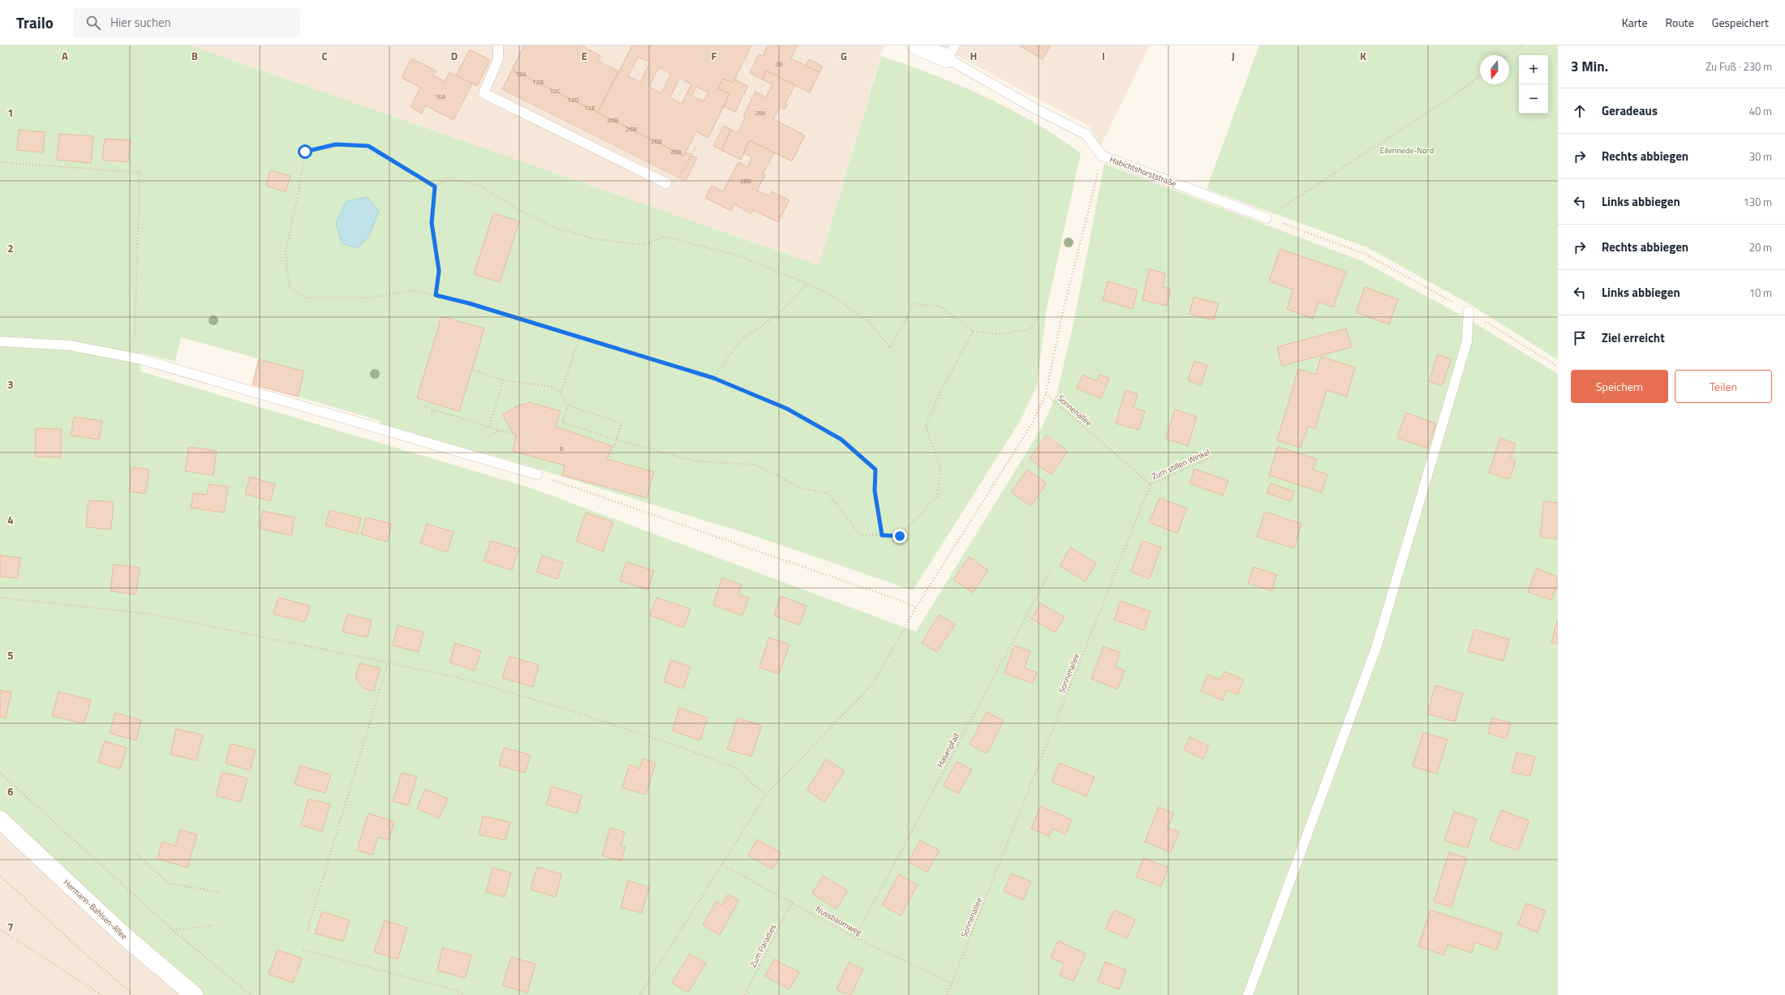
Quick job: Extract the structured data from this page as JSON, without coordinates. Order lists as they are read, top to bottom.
{
  "streets": {
    "street": ["Habichtshorststraße", "Hermann-Bahlsen-Allee"],
    "path": [
      "Sonnenallee",
      "Zum stillen Winkel",
      "Hasenpfad",
      "Nussbaumweg",
      "Zum Paradies"
    ]
  },
  "crossings": [
    ["Sonnenallee", "Zum stillen Winkel"],
    ["Sonnenallee", "Nussbaumweg"],
    ["Hasenpfad", "Nussbaumweg"],
    ["Nussbaumweg", "Zum Paradies"]
  ],
  "parks": ["Eilenriede-Nord"],
  "house_numbers": [
    "28",
    "12A",
    "12B",
    "12C",
    "10A",
    "12D",
    "12E",
    "28A",
    "26B",
    "26B",
    "26B",
    "26B",
    "28B",
    "8"
  ],
  "north": "bottom",
  "page": {
    "header": "Trailo",
    "search": "Hier suchen",
    "nav": ["Karte", "Route", "Gespeichert"],
    "heading": ["3 Min.", "Zu Fuß · 230 m"],
    "map_buttons": ["+", "−"],
    "list": [
      ["Geradeaus", "40 m"],
      ["Rechts abbiegen", "30 m"],
      ["Links abbiegen", "130 m"],
      ["Rechts abbiegen", "20 m"],
      ["Links abbiegen", "10 m"],
      "Ziel erreicht"
    ],
    "buttons": ["Speichern", "Teilen"]
  },
  "grid": {
    "columns": [
      "A",
      "B",
      "C",
      "D",
      "E",
      "F",
      "G",
      "H",
      "I",
      "J",
      "K"
    ],
    "rows": [
      "1",
      "2",
      "3",
      "4",
      "5",
      "6",
      "7"
    ]
  }
}
